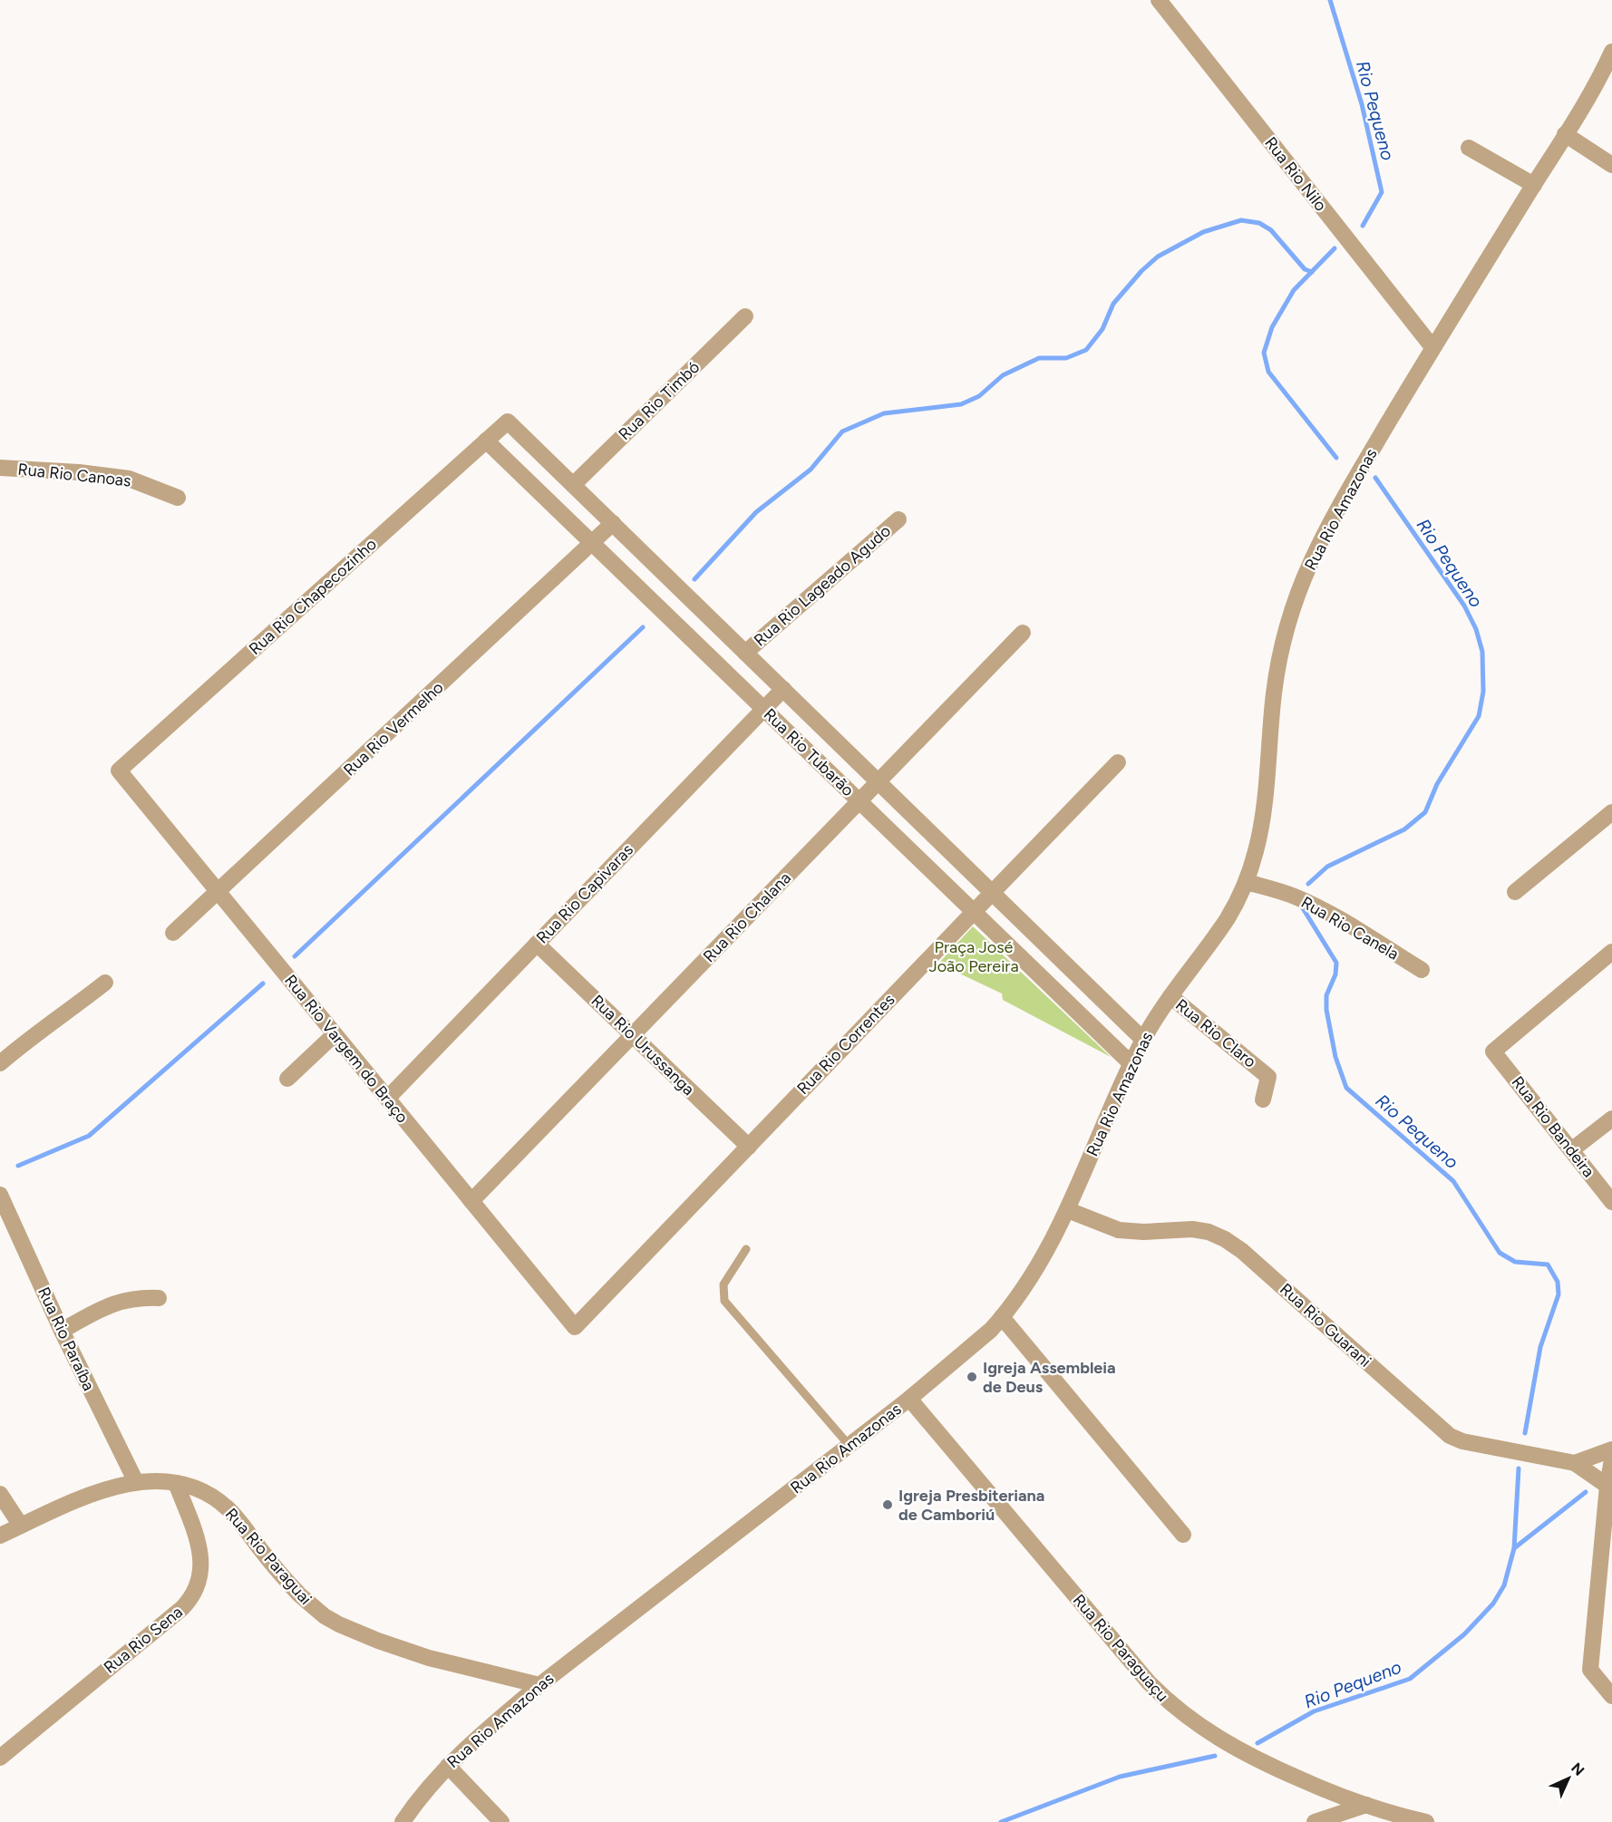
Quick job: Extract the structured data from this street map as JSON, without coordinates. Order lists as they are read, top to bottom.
{
  "streets": {
    "street": [
      "Rua Rio Nilo",
      "Rua Rio Timbó",
      "Rua Rio Canoas",
      "Rua Rio Amazonas",
      "Rua Rio Lageado Agudo",
      "Rua Rio Chapecozinho",
      "Rua Rio Vermelho",
      "Rua Rio Tubarão",
      "Rua Rio Capivaras",
      "Rua Rio Chalana",
      "Rua Rio Canela",
      "Rua Rio Claro",
      "Rua Rio Correntes",
      "Rua Rio Urussanga",
      "Rua Rio Vargem do Braço",
      "Rua Rio Bandeira",
      "Rua Rio Guarani",
      "Rua Rio Paraíba",
      "Rua Rio Paraguai",
      "Rua Rio Sena",
      "Rua Rio Paraguaçu"
    ]
  },
  "crossings": [
    ["Rua Rio Nilo", "Rua Rio Amazonas"],
    ["Rua Rio Timbó", "Rua Rio Tubarão"],
    ["Rua Rio Amazonas", "Rua Rio Tubarão"],
    ["Rua Rio Amazonas", "Rua Rio Canela"],
    ["Rua Rio Amazonas", "Rua Rio Claro"],
    ["Rua Rio Amazonas", "Rua Rio Guarani"],
    ["Rua Rio Amazonas", "Rua Rio Paraguai"],
    ["Rua Rio Amazonas", "Rua Rio Paraguaçu"],
    ["Rua Rio Lageado Agudo", "Rua Rio Tubarão"],
    ["Rua Rio Chapecozinho", "Rua Rio Tubarão"],
    ["Rua Rio Chapecozinho", "Rua Rio Vargem do Braço"],
    ["Rua Rio Vermelho", "Rua Rio Tubarão"],
    ["Rua Rio Vermelho", "Rua Rio Vargem do Braço"],
    ["Rua Rio Tubarão", "Rua Rio Capivaras"],
    ["Rua Rio Tubarão", "Rua Rio Chalana"],
    ["Rua Rio Tubarão", "Rua Rio Correntes"],
    ["Rua Rio Capivaras", "Rua Rio Urussanga"],
    ["Rua Rio Capivaras", "Rua Rio Vargem do Braço"],
    ["Rua Rio Chalana", "Rua Rio Urussanga"],
    ["Rua Rio Chalana", "Rua Rio Vargem do Braço"],
    ["Rua Rio Correntes", "Rua Rio Urussanga"],
    ["Rua Rio Correntes", "Rua Rio Vargem do Braço"],
    ["Rua Rio Paraíba", "Rua Rio Paraguai"],
    ["Rua Rio Paraguai", "Rua Rio Sena"]
  ],
  "water": ["Rio Pequeno"],
  "parks": ["Praça José João Pereira"],
  "places": ["Igreja Assembleia de Deus", "Igreja Presbiteriana de Camboriú"],
  "north": "top right"
}
